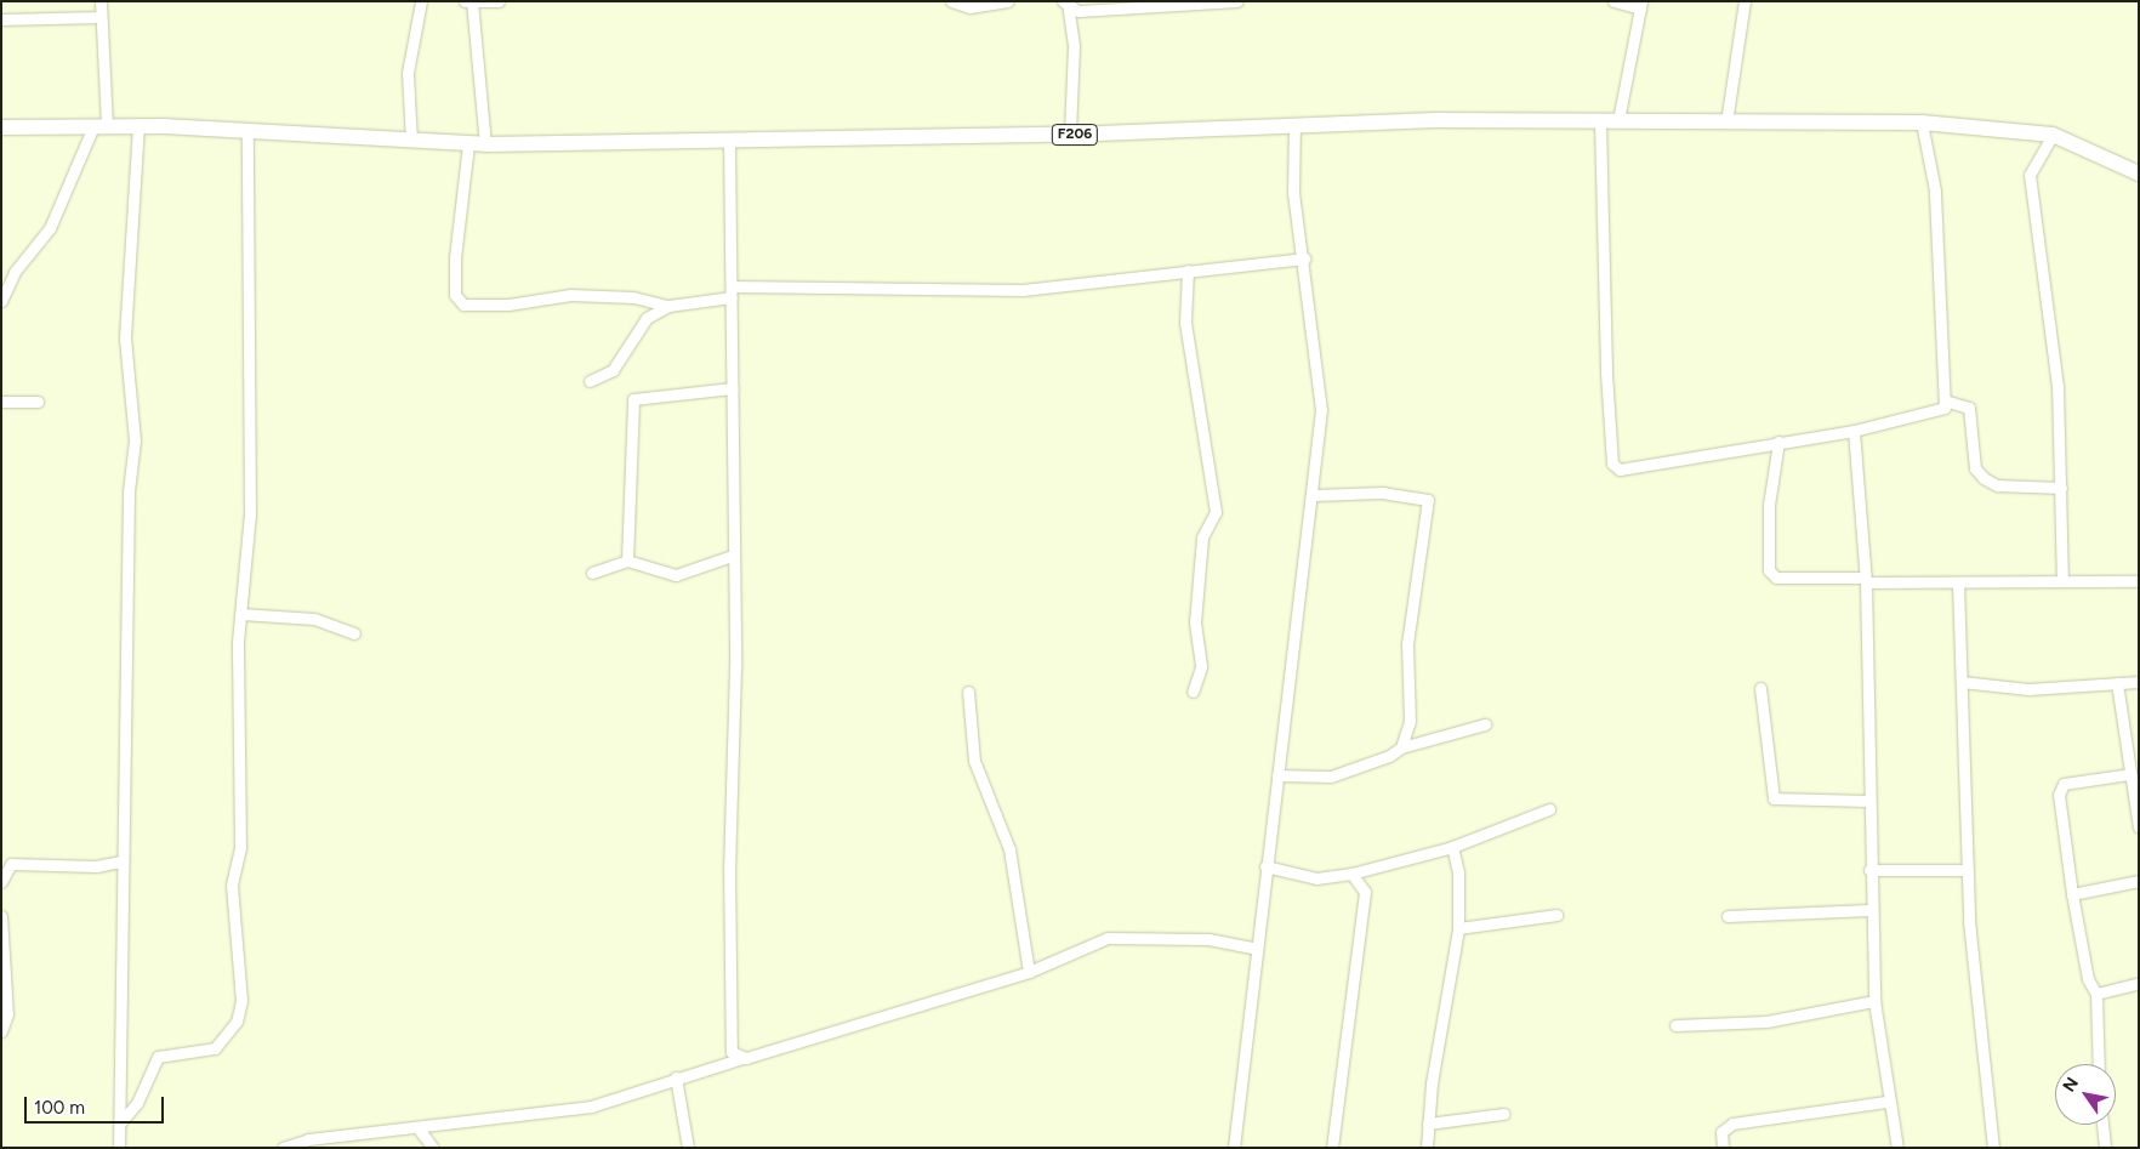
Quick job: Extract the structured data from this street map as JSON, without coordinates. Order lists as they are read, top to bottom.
{
  "streets": {
    "main road": ["F206"]
  },
  "scale_bar": "100 m",
  "north": "top left"
}
